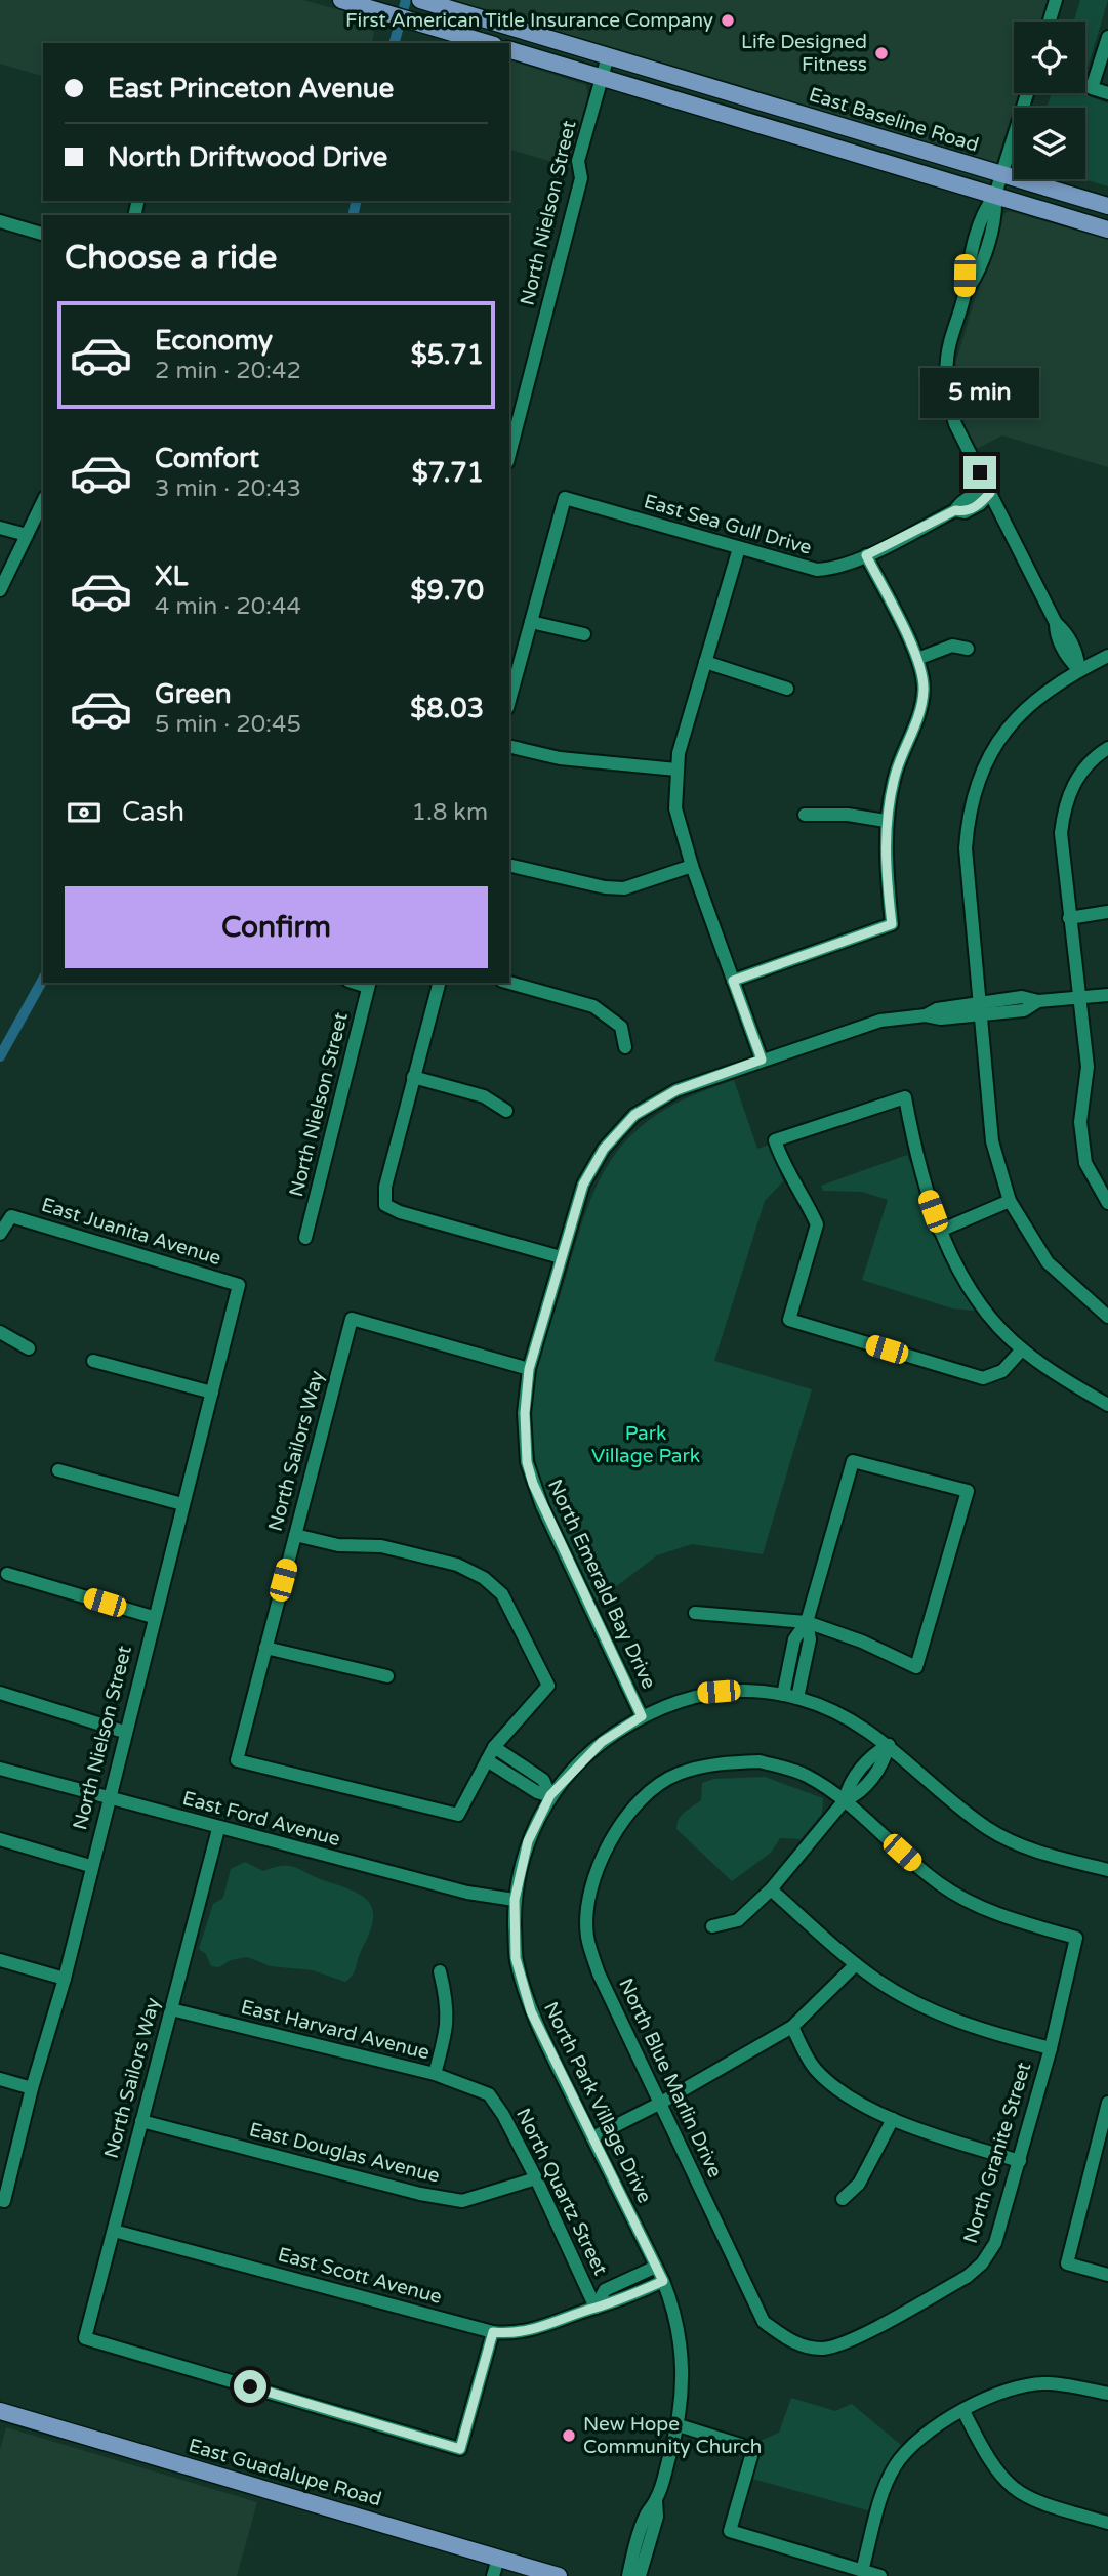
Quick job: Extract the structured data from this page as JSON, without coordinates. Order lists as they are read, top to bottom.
{
  "streets": {
    "main road": ["East Baseline Road", "East Guadalupe Road"],
    "street": [
      "North Nielson Street",
      "East Sea Gull Drive",
      "East Juanita Avenue",
      "North Sailors Way",
      "North Emerald Bay Drive",
      "East Ford Avenue",
      "East Harvard Avenue",
      "North Blue Marlin Drive",
      "North Park Village Drive",
      "East Douglas Avenue",
      "North Granite Street",
      "North Quartz Street",
      "East Scott Avenue"
    ]
  },
  "crossings": [
    ["East Baseline Road", "North Nielson Street"],
    ["North Nielson Street", "East Juanita Avenue"],
    ["North Nielson Street", "East Ford Avenue"],
    ["North Sailors Way", "North Emerald Bay Drive"],
    ["North Sailors Way", "East Ford Avenue"],
    ["North Sailors Way", "East Harvard Avenue"],
    ["North Sailors Way", "East Douglas Avenue"],
    ["North Sailors Way", "East Scott Avenue"],
    ["North Emerald Bay Drive", "North Park Village Drive"],
    ["East Ford Avenue", "North Park Village Drive"],
    ["East Harvard Avenue", "North Quartz Street"],
    ["North Blue Marlin Drive", "North Granite Street"],
    ["North Park Village Drive", "East Scott Avenue"],
    ["East Douglas Avenue", "North Quartz Street"],
    ["North Quartz Street", "East Scott Avenue"]
  ],
  "parks": ["Park Village Park"],
  "places": ["First American Title Insurance Company", "Life Designed Fitness", "New Hope Community Church"],
  "page": {
    "banner": ["East Princeton Avenue", "North Driftwood Drive"],
    "heading": "Choose a ride",
    "list": [
      {
        "name": "Economy",
        "note": "2 min · 20:42",
        "value": "$5.71"
      },
      {
        "name": "Comfort",
        "note": "3 min · 20:43",
        "value": "$7.71"
      },
      {
        "name": "XL",
        "note": "4 min · 20:44",
        "value": "$9.70"
      },
      {
        "name": "Green",
        "note": "5 min · 20:45",
        "value": "$8.03"
      }
    ],
    "bubble": "5 min",
    "pay": ["Cash", "1.8 km"],
    "buttons": "Confirm"
  }
}
